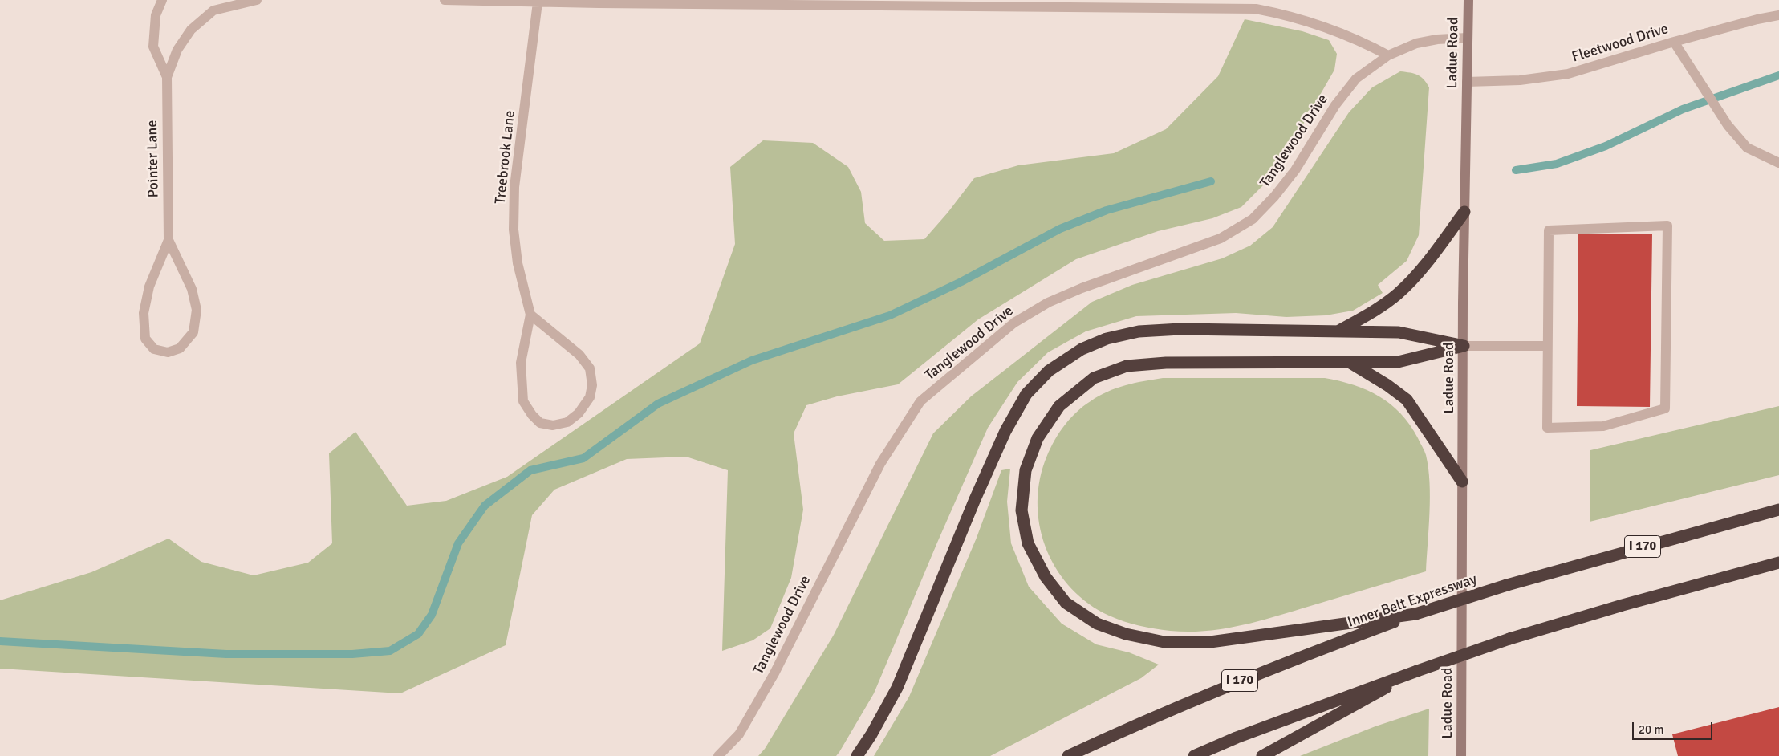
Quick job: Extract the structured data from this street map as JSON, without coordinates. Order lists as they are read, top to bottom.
{
  "streets": {
    "highway": ["I 170", "Inner Belt Expressway"],
    "main road": ["Ladue Road"],
    "street": [
      "Fleetwood Drive",
      "Tanglewood Drive",
      "Treebrook Lane",
      "Pointer Lane"
    ]
  },
  "crossings": [
    ["Fleetwood Drive", "Ladue Road"],
    ["Ladue Road", "Tanglewood Drive"]
  ],
  "scale_bar": "20 m"
}
